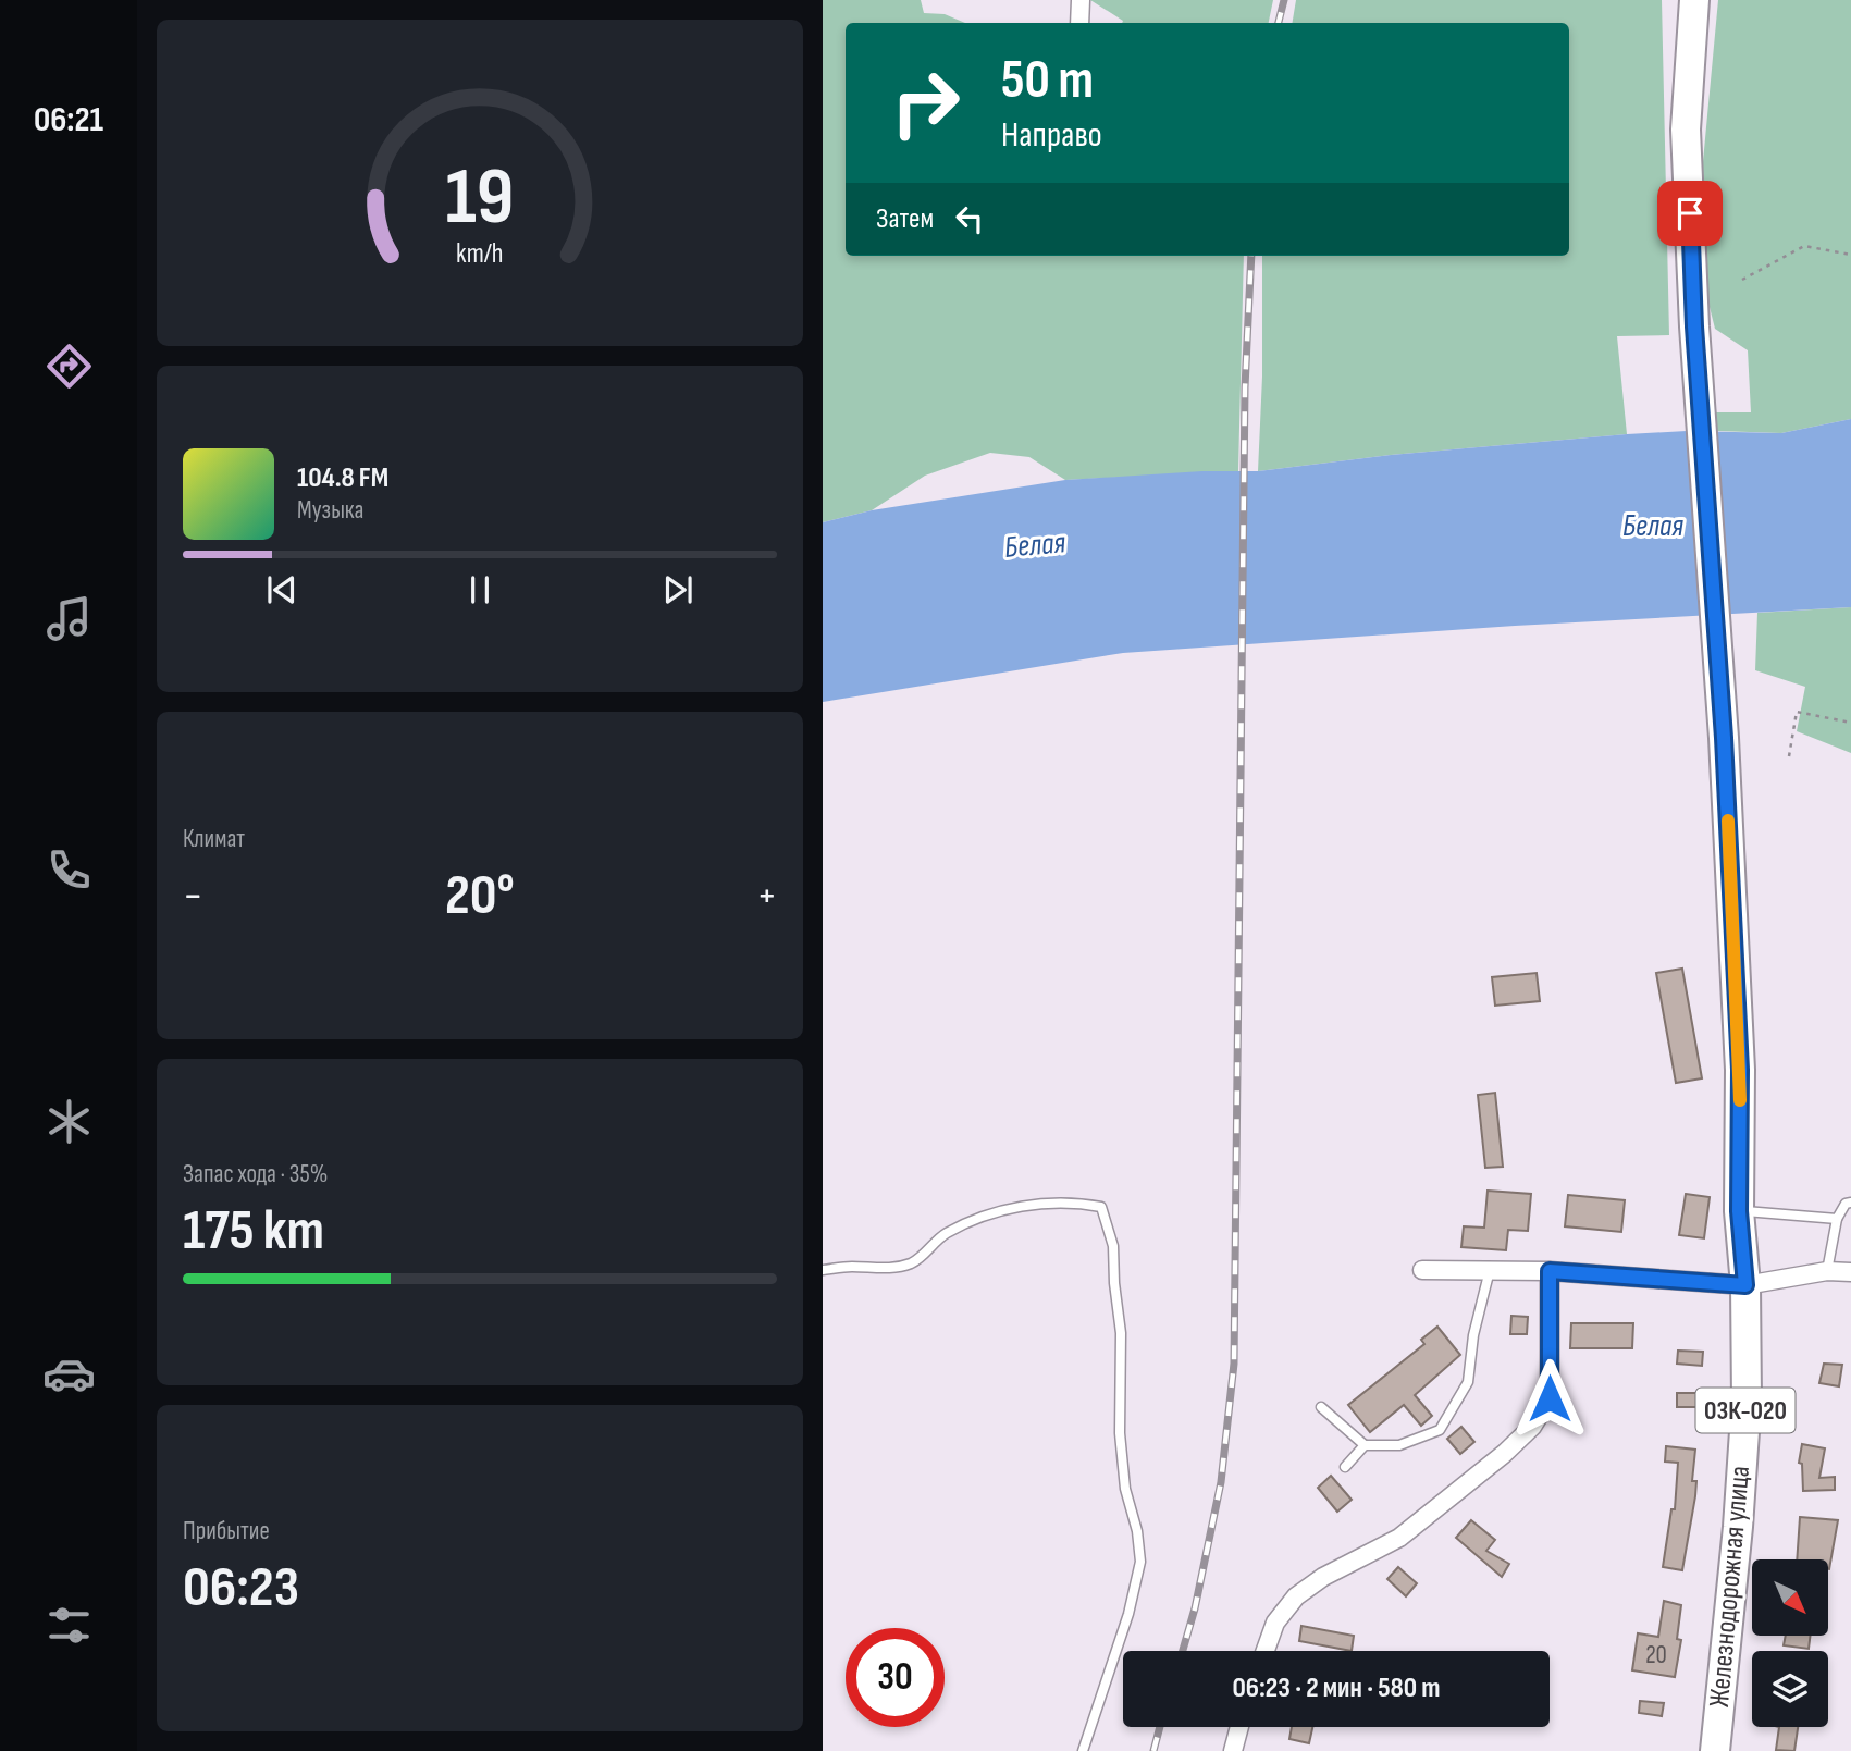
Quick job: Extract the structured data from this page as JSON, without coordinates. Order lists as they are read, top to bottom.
{
  "streets": {
    "main road": ["03К-020", "Железнодорожная улица"]
  },
  "water": ["Белая"],
  "house_numbers": ["20"],
  "north": "bottom right",
  "page": {
    "tabs": "06:21",
    "turn": ["50 m", "Направо"],
    "then": "Затем",
    "song": ["104.8 FM", "Музыка"],
    "tile": [
      "Климат",
      ["Запас хода · 35%", "175 km"],
      ["Прибытие", "06:23"]
    ],
    "heat": ["−", "20°", "+"],
    "limit": "30",
    "trip": "06:23 · 2 мин · 580 m",
    "gauge": ["19", "km/h"]
  }
}
